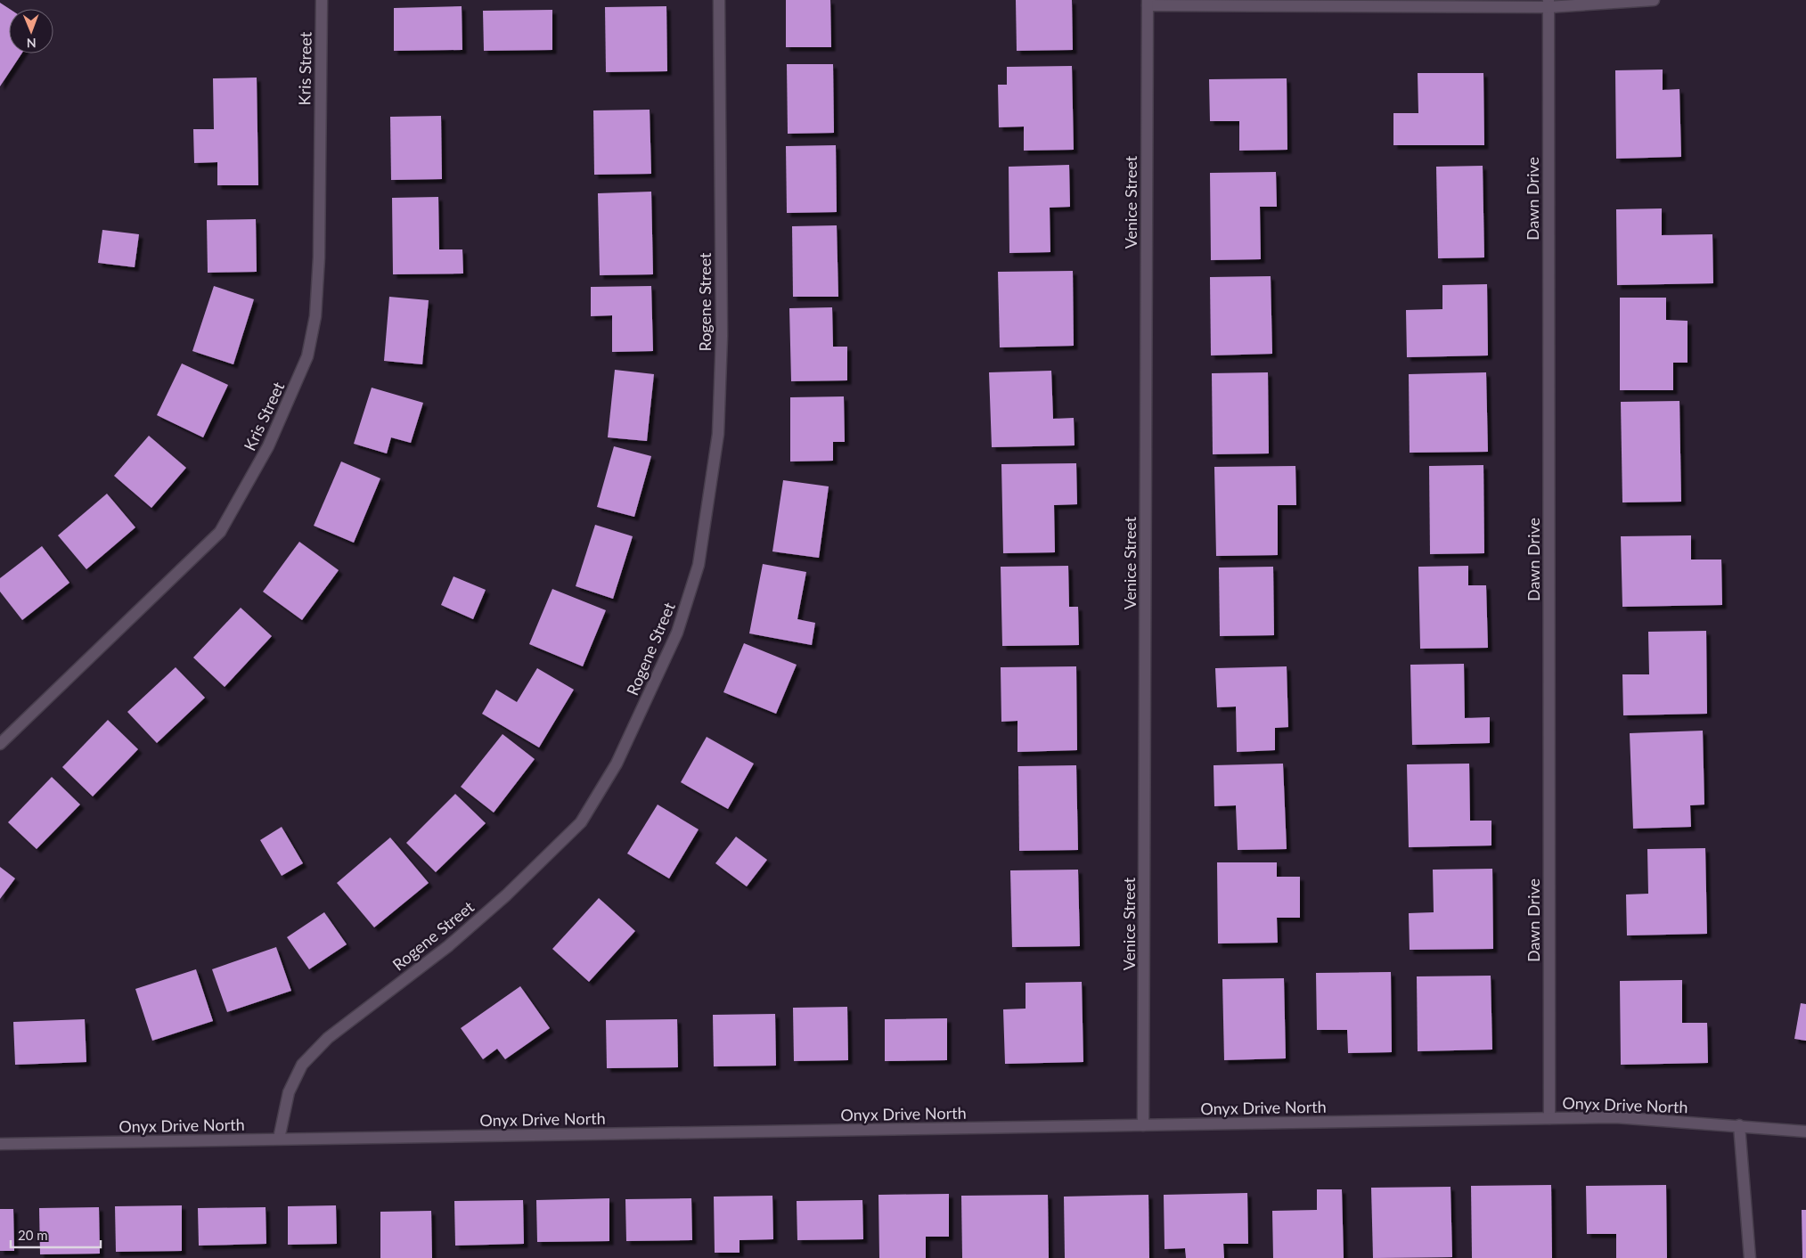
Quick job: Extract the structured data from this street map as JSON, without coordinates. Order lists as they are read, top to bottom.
{
  "streets": {
    "street": [
      "Kris Street",
      "Dawn Drive",
      "Venice Street",
      "Rogene Street",
      "Onyx Drive North"
    ]
  },
  "crossings": [
    ["Dawn Drive", "Onyx Drive North"],
    ["Venice Street", "Onyx Drive North"],
    ["Rogene Street", "Onyx Drive North"]
  ],
  "scale_bar": "20 m",
  "north": "bottom"
}
